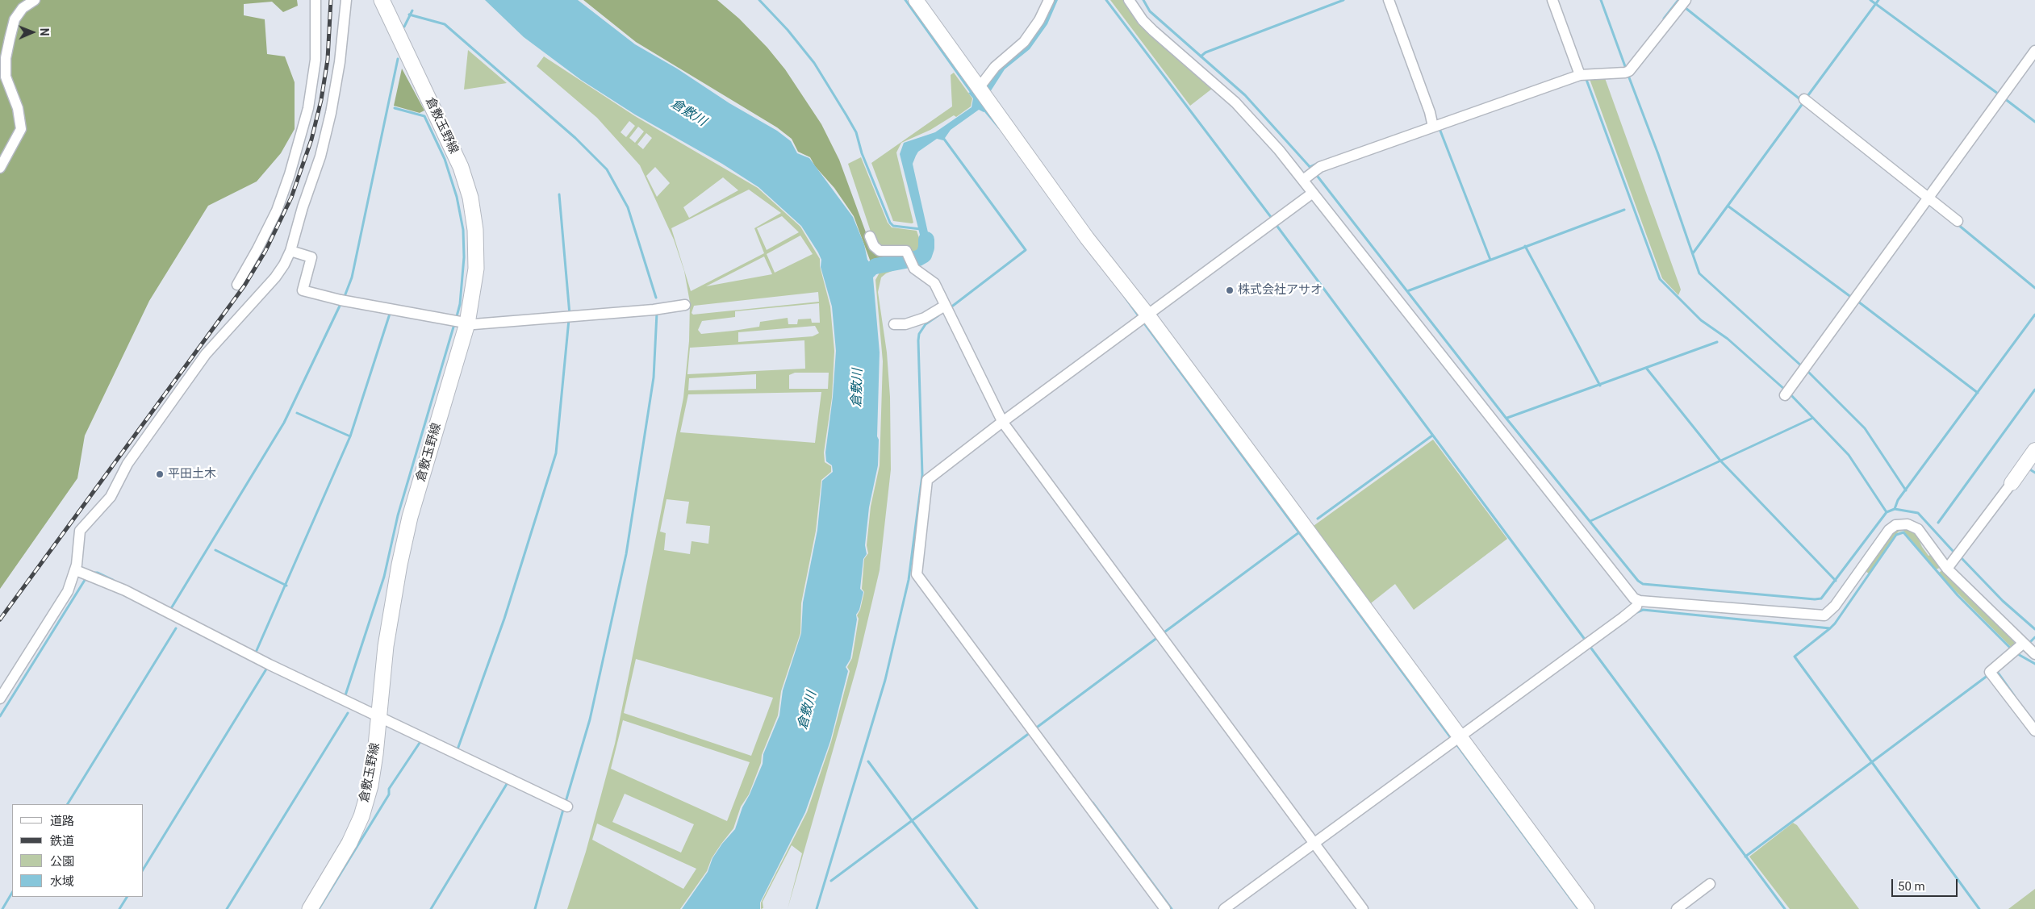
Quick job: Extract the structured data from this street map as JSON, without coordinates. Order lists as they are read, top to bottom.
{
  "streets": {
    "main road": ["倉敷玉野線"]
  },
  "water": ["倉敷川"],
  "places": ["株式会社アサオ", "平田土木"],
  "legend": [
    "道路",
    "鉄道",
    "公園",
    "水域"
  ],
  "scale_bar": "50 m",
  "north": "right"
}
